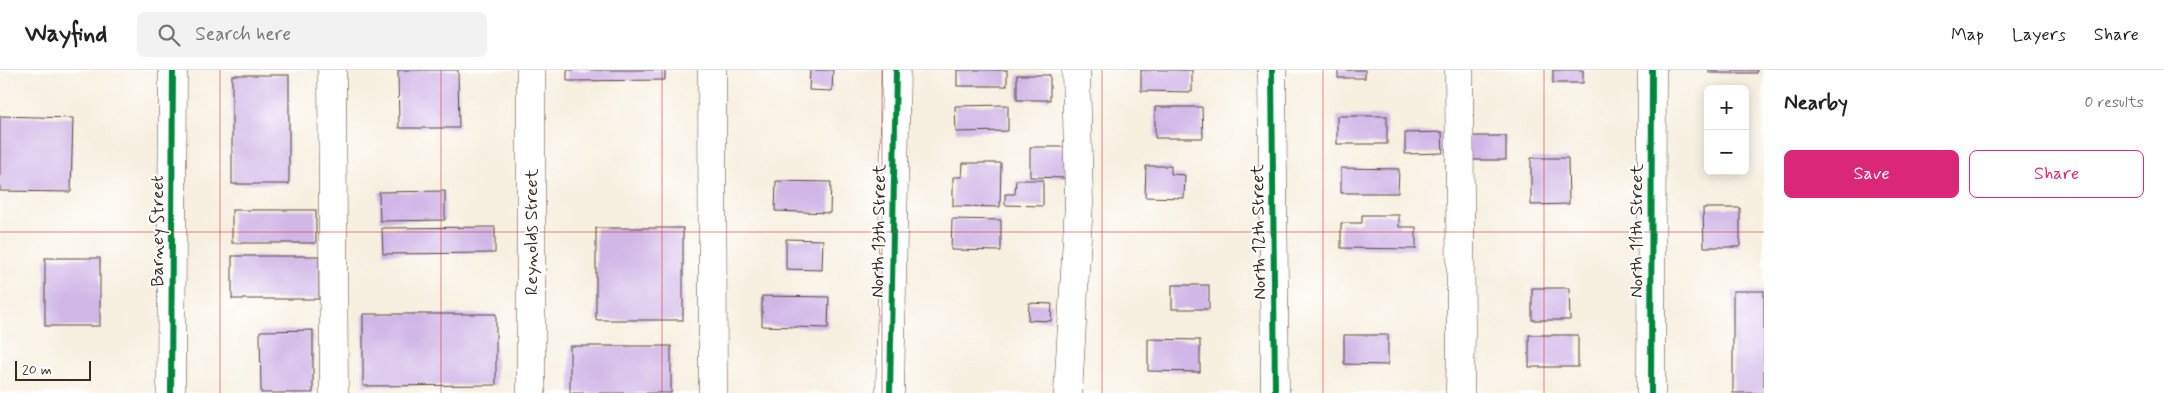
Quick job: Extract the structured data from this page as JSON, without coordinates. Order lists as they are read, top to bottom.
{
  "streets": {
    "street": [
      "Barney Street",
      "North 13th Street",
      "North 11th Street",
      "Reynolds Street",
      "North 12th Street"
    ]
  },
  "scale_bar": "20 m",
  "page": {
    "header": "Wayfind",
    "search": "Search here",
    "nav": ["Map", "Layers", "Share"],
    "heading": ["Nearby", "0 results"],
    "map_buttons": ["+", "−"],
    "buttons": ["Save", "Share"],
    "scale": "20 m"
  }
}
